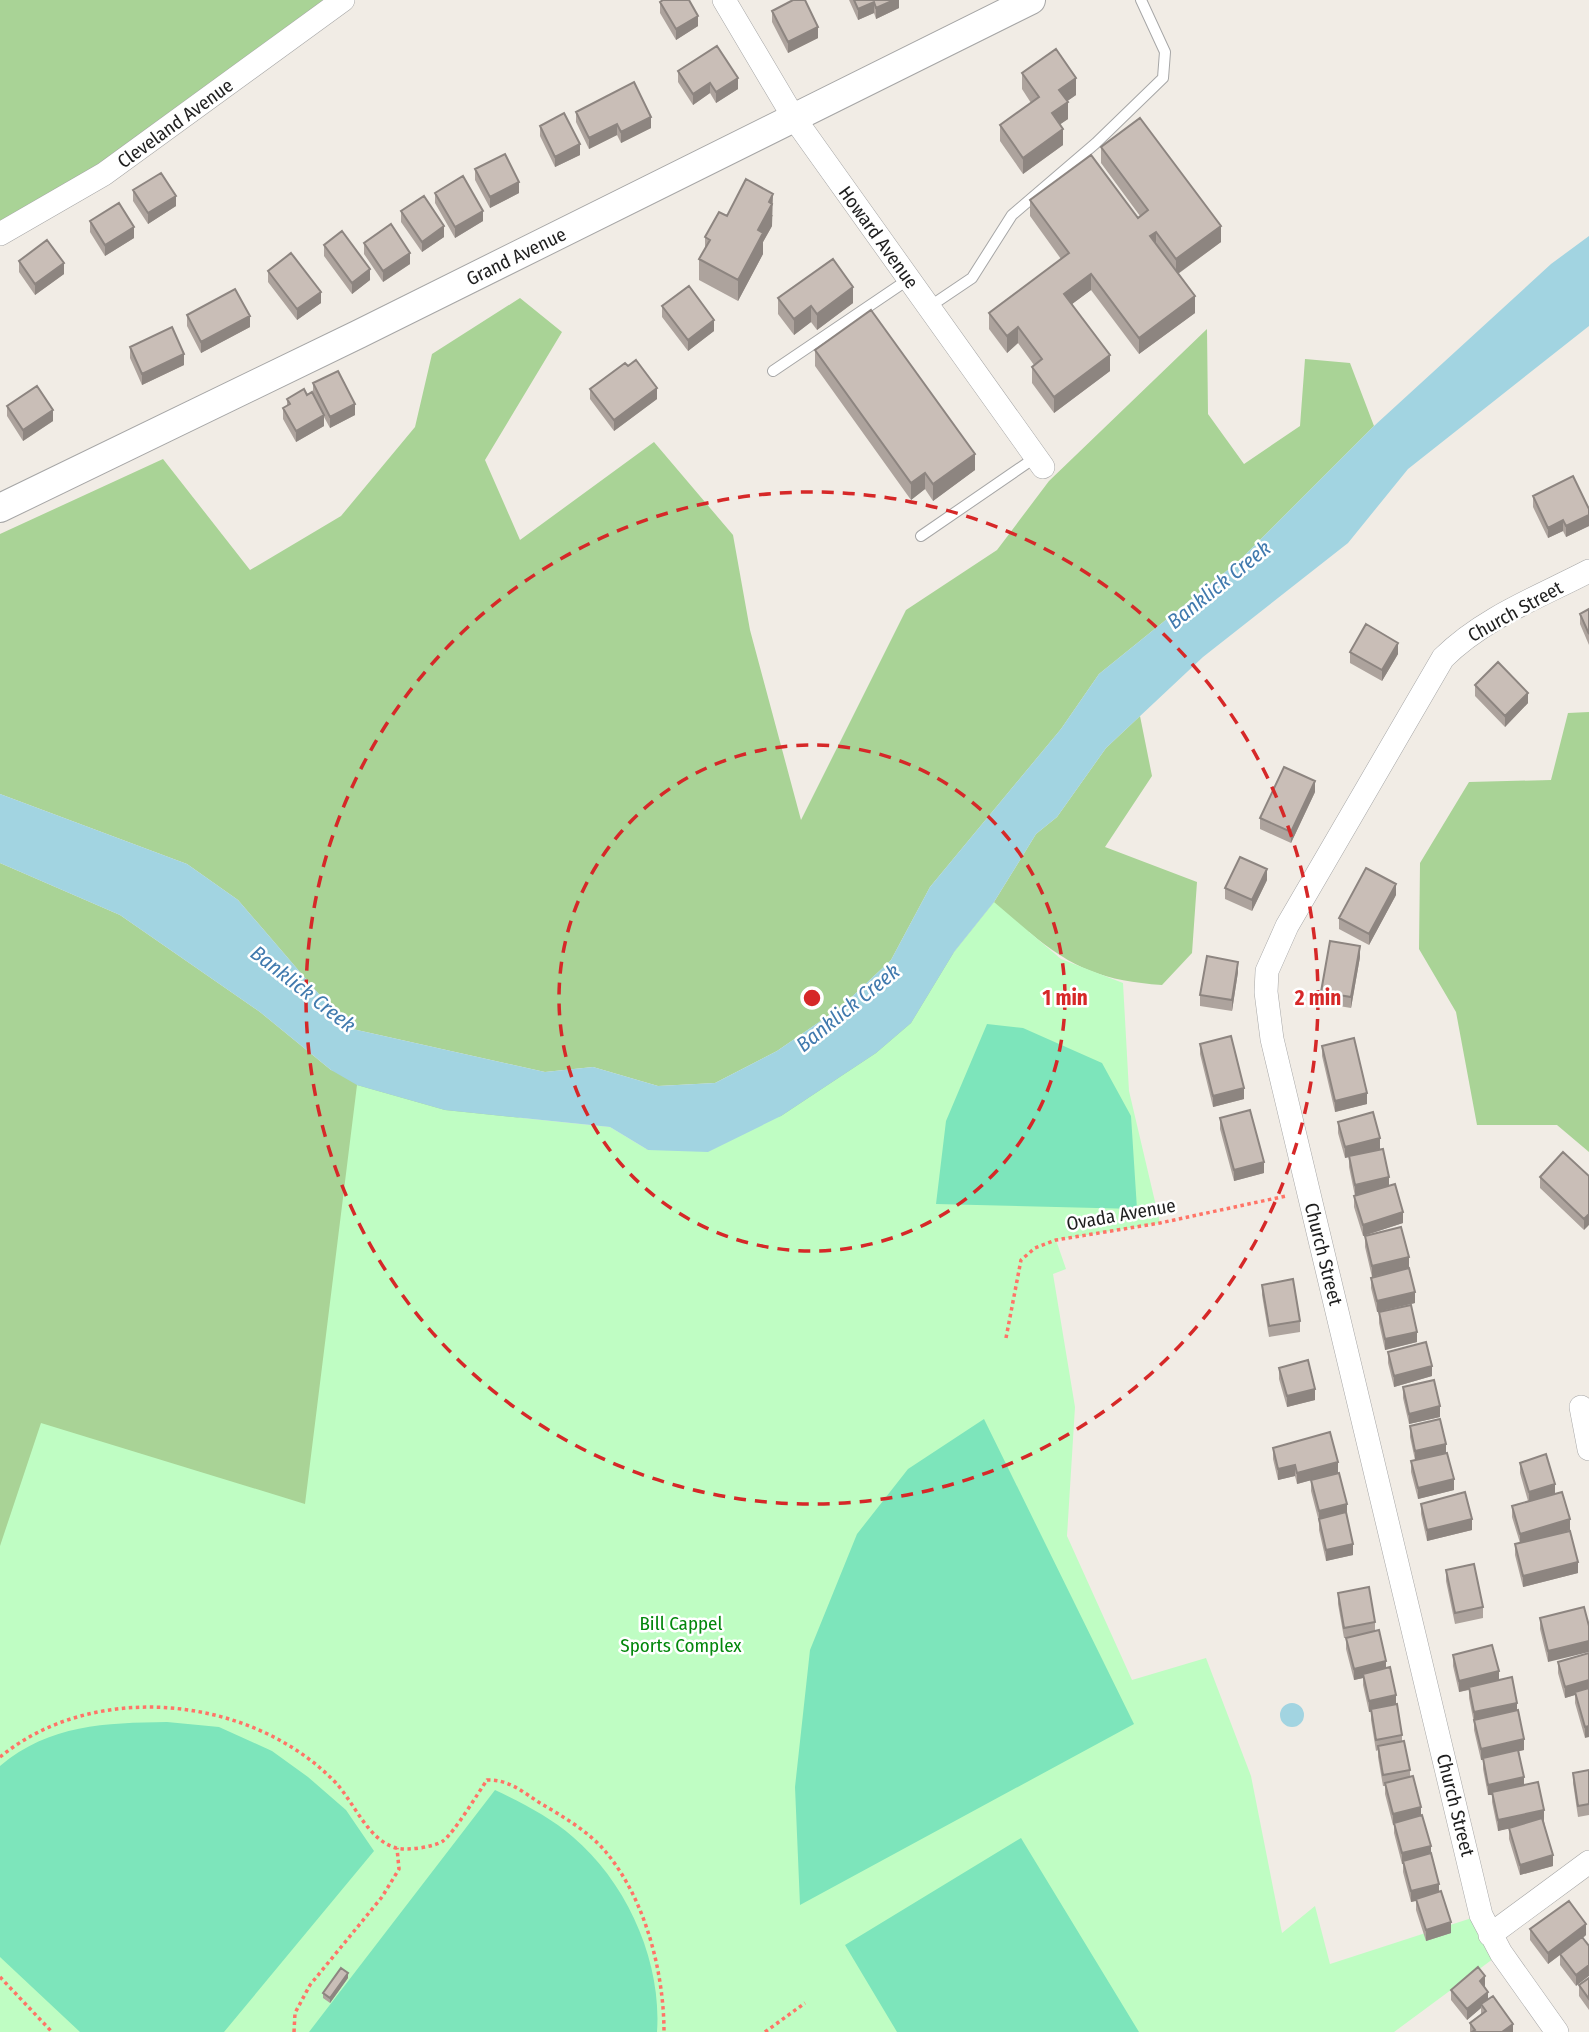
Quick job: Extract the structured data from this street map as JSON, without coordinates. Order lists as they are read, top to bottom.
{
  "streets": {
    "street": [
      "Cleveland Avenue",
      "Howard Avenue",
      "Grand Avenue",
      "Church Street"
    ],
    "path": ["Ovada Avenue"]
  },
  "crossings": [
    ["Howard Avenue", "Grand Avenue"],
    ["Church Street", "Ovada Avenue"]
  ],
  "water": ["Banklick Creek"],
  "parks": ["Bill Cappel Sports Complex"],
  "rings": ["1 min", "2 min"]
}
